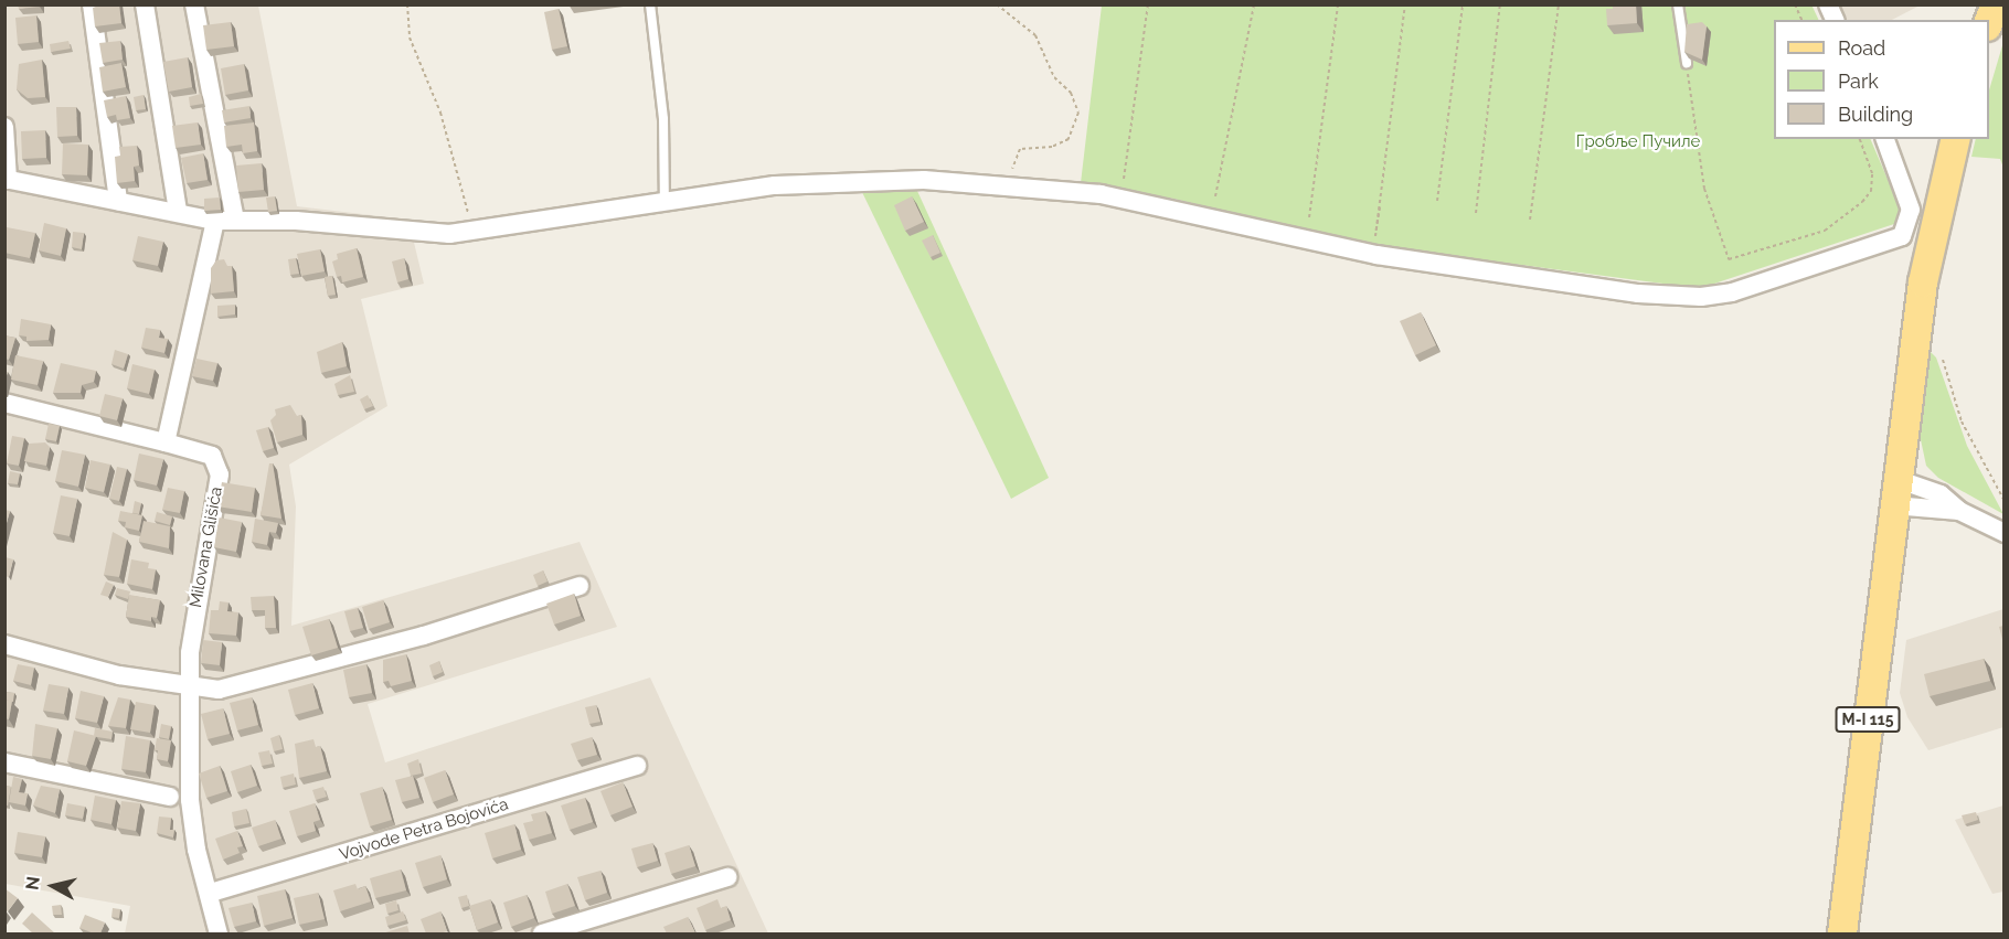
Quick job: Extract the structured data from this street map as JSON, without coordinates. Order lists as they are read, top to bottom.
{
  "streets": {
    "main road": ["M-I 115"],
    "street": ["Milovana Glišića", "Vojvode Petra Bojovića"]
  },
  "parks": ["Гробље Пучиле"],
  "legend": ["Road", "Park", "Building"],
  "north": "left"
}
